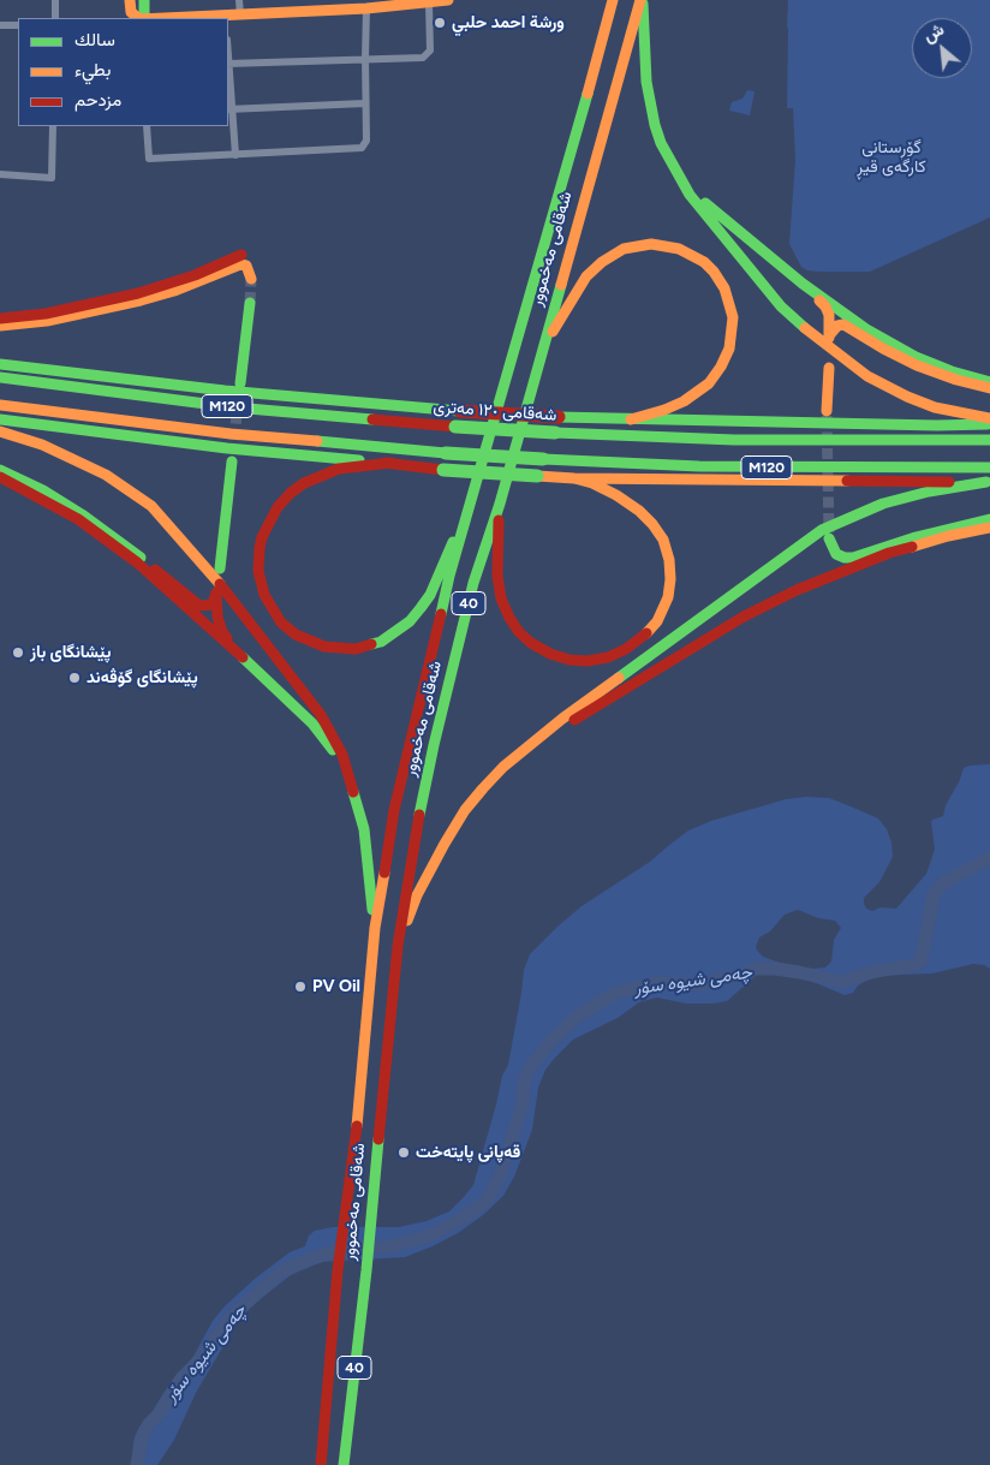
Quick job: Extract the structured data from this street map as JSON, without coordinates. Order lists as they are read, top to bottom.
{
  "streets": {
    "main road": [
      "شەقامی مەخموور",
      "M120",
      "شەقامی ١٢٠ مەتری",
      "40"
    ]
  },
  "water": ["چەمی شیوە سۆر"],
  "parks": ["گۆڕستانی کارگەی قیڕ"],
  "places": [
    "ورشة احمد حلبي",
    "پێشانگای باز",
    "پێشانگای گۆڤەند",
    "PV Oil",
    "قەپانی پایتەخت"
  ],
  "legend": ["سالك", "بطيء", "مزدحم"],
  "north": "top left"
}
